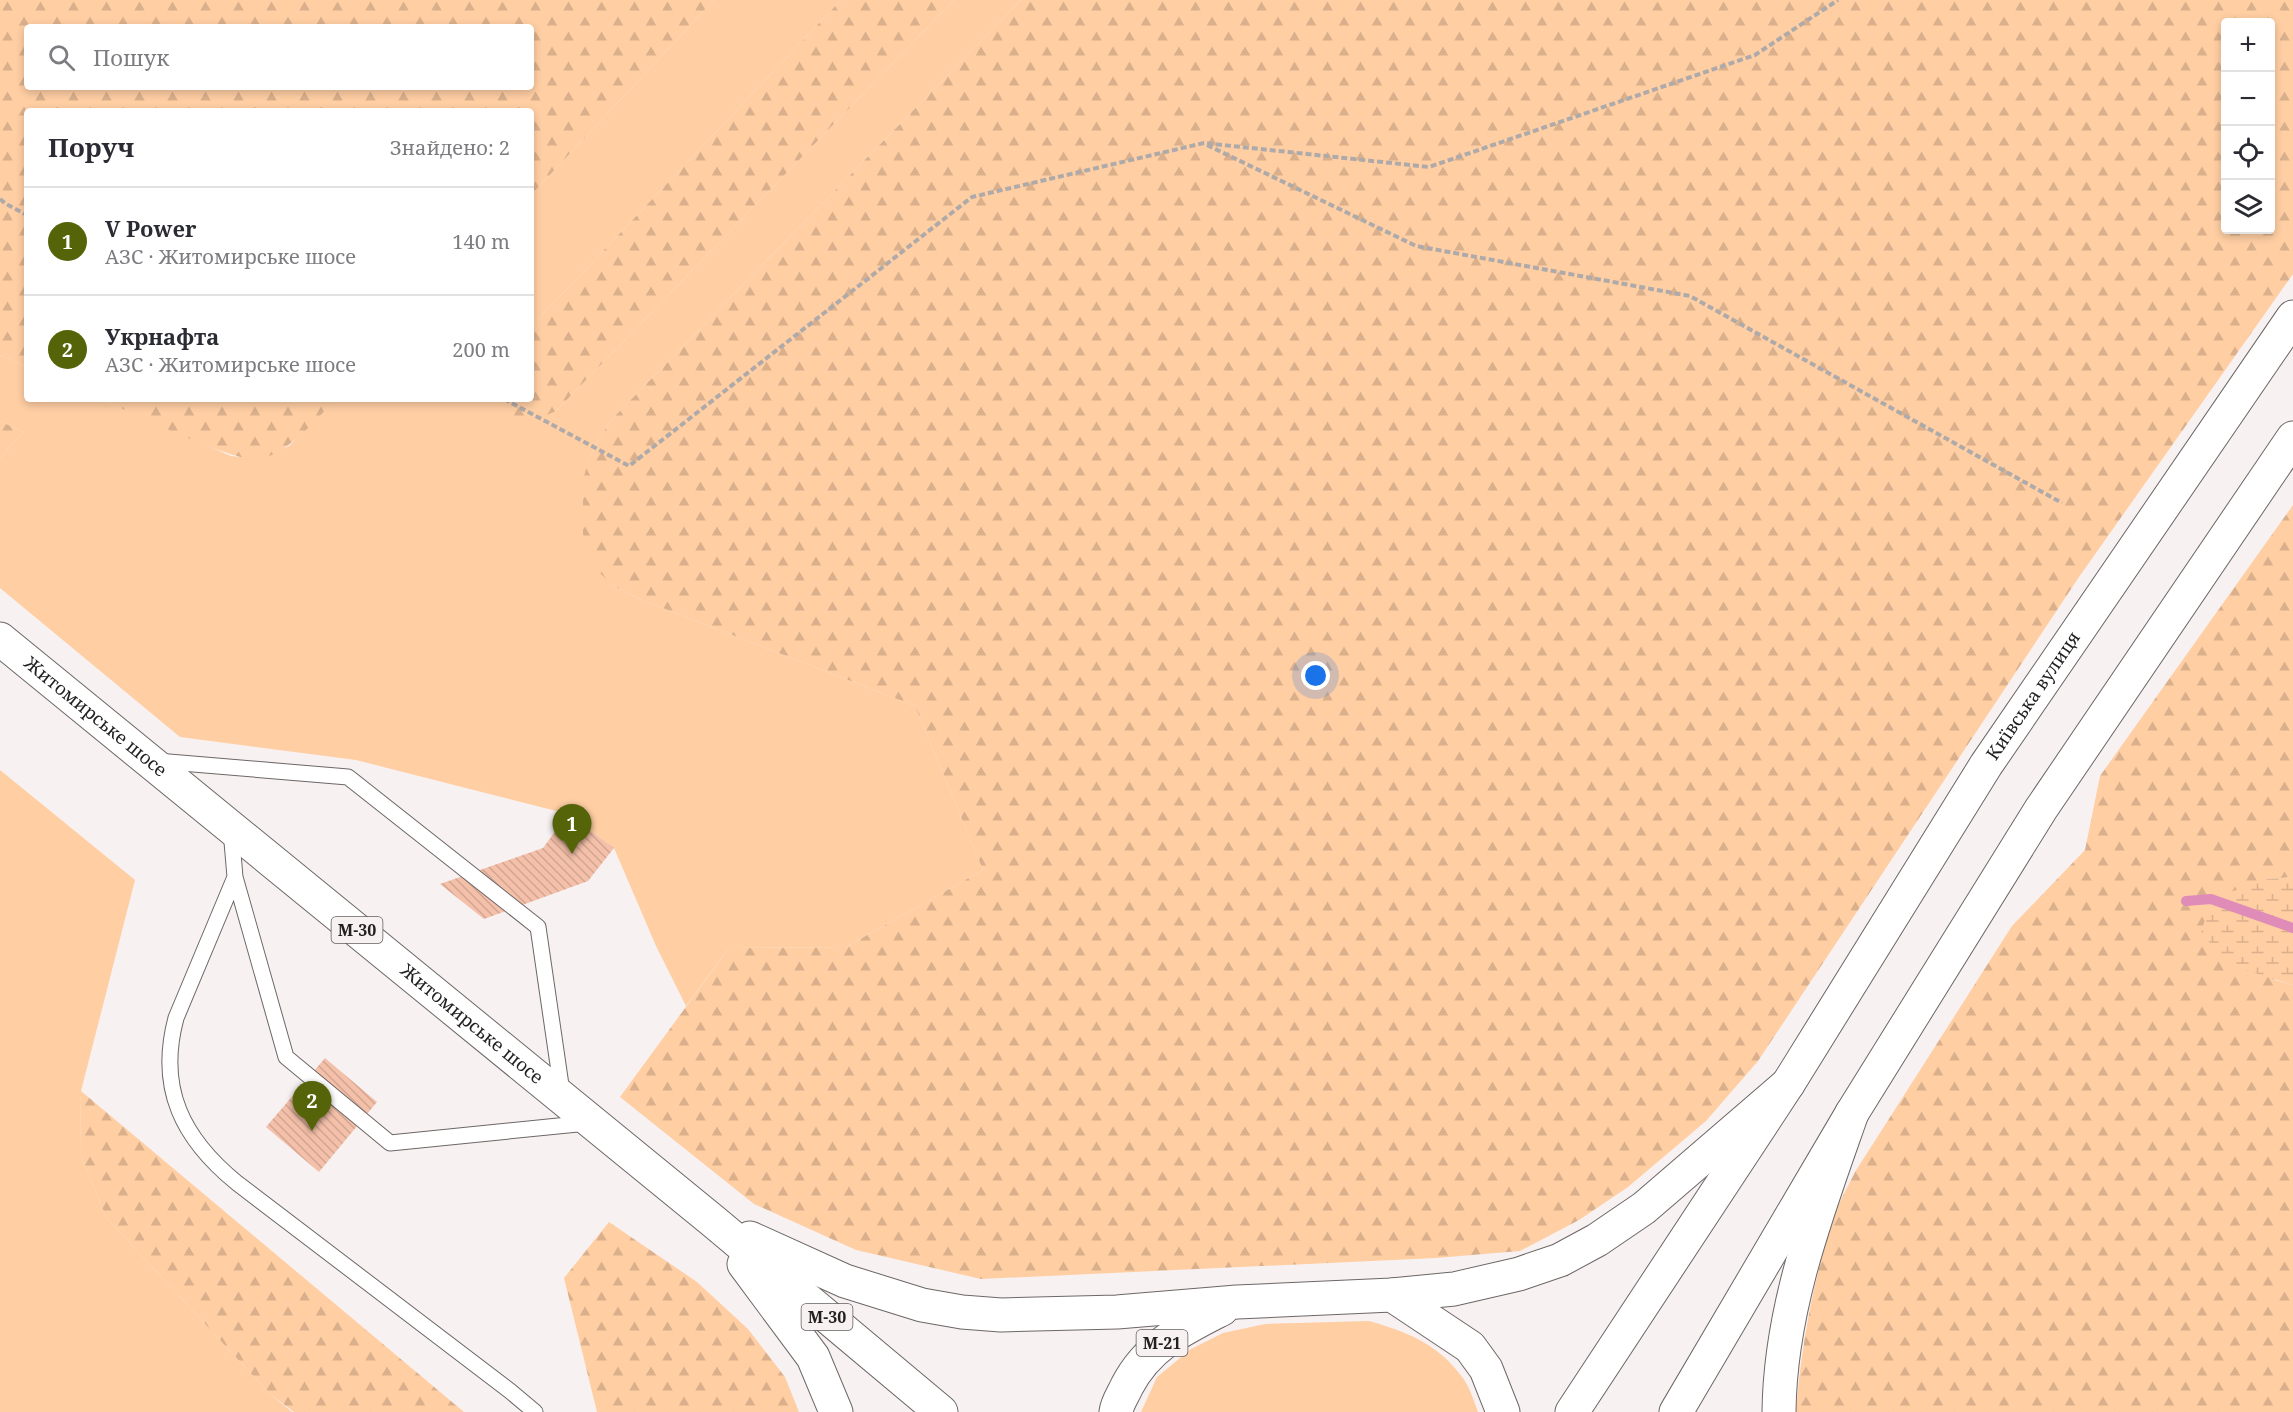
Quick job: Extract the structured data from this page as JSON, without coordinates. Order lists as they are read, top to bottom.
{
  "streets": {
    "main road": [
      "Київська вулиця",
      "Житомирське шосе",
      "М-30",
      "М-21"
    ]
  },
  "page": {
    "map_buttons": ["+", "−"],
    "search": "Пошук",
    "heading": ["Поруч", "Знайдено: 2"],
    "list": [
      {
        "mark": "1",
        "name": "V Power",
        "note": "АЗС · Житомирське шосе",
        "value": "140 m"
      },
      {
        "mark": "2",
        "name": "Укрнафта",
        "note": "АЗС · Житомирське шосе",
        "value": "200 m"
      }
    ],
    "pins": ["1", "2"]
  }
}
